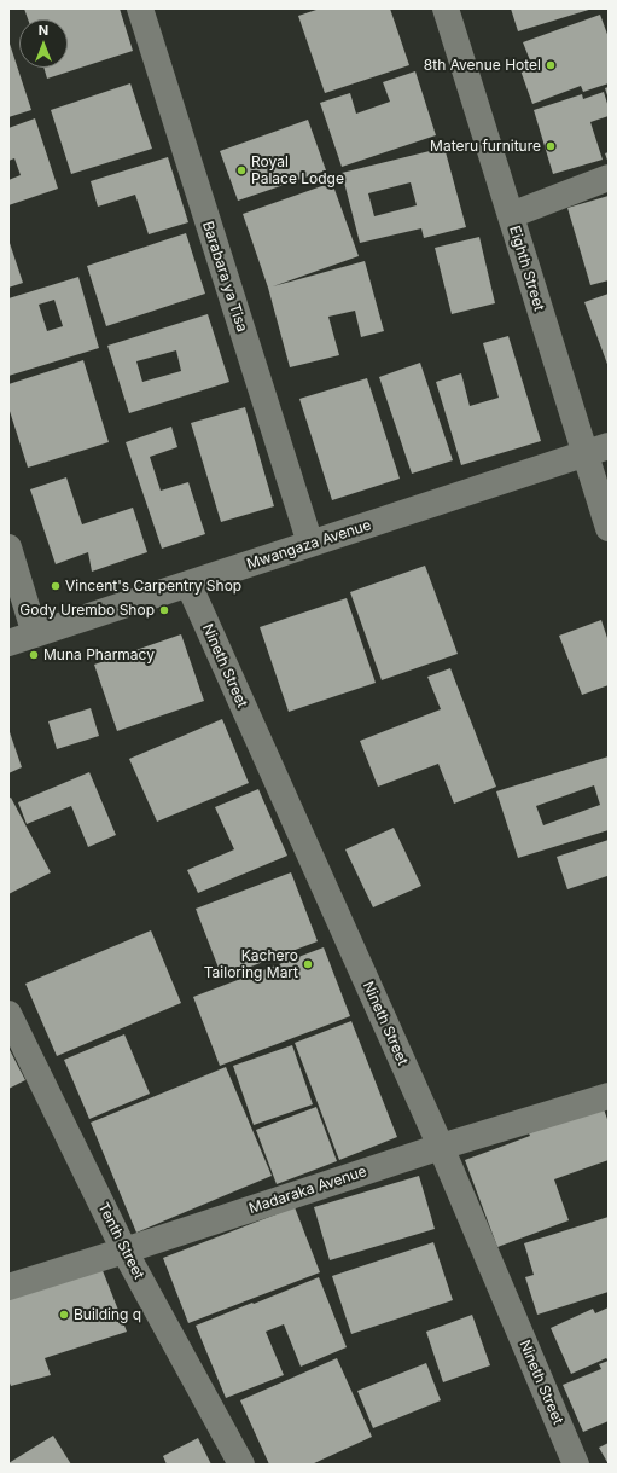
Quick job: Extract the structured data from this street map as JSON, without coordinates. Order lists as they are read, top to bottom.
{
  "streets": {
    "street": [
      "Eighth Street",
      "Barabara ya Tisa",
      "Mwangaza Avenue",
      "Nineth Street",
      "Madaraka Avenue",
      "Tenth Street"
    ]
  },
  "crossings": [
    ["Eighth Street", "Mwangaza Avenue"],
    ["Barabara ya Tisa", "Mwangaza Avenue"],
    ["Mwangaza Avenue", "Nineth Street"],
    ["Nineth Street", "Madaraka Avenue"],
    ["Madaraka Avenue", "Tenth Street"]
  ],
  "places": [
    "8th Avenue Hotel",
    "Materu furniture",
    "Royal Palace Lodge",
    "Vincent's Carpentry Shop",
    "Gody Urembo Shop",
    "Muna Pharmacy",
    "Kachero Tailoring Mart",
    "Building q"
  ],
  "north": "top"
}
